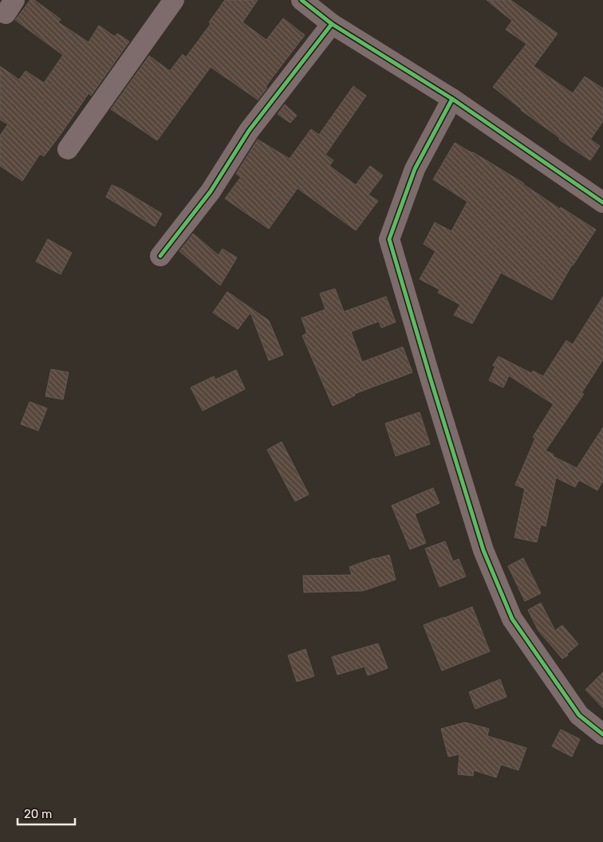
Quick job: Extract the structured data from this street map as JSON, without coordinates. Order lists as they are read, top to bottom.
{
  "scale_bar": "20 m"
}
